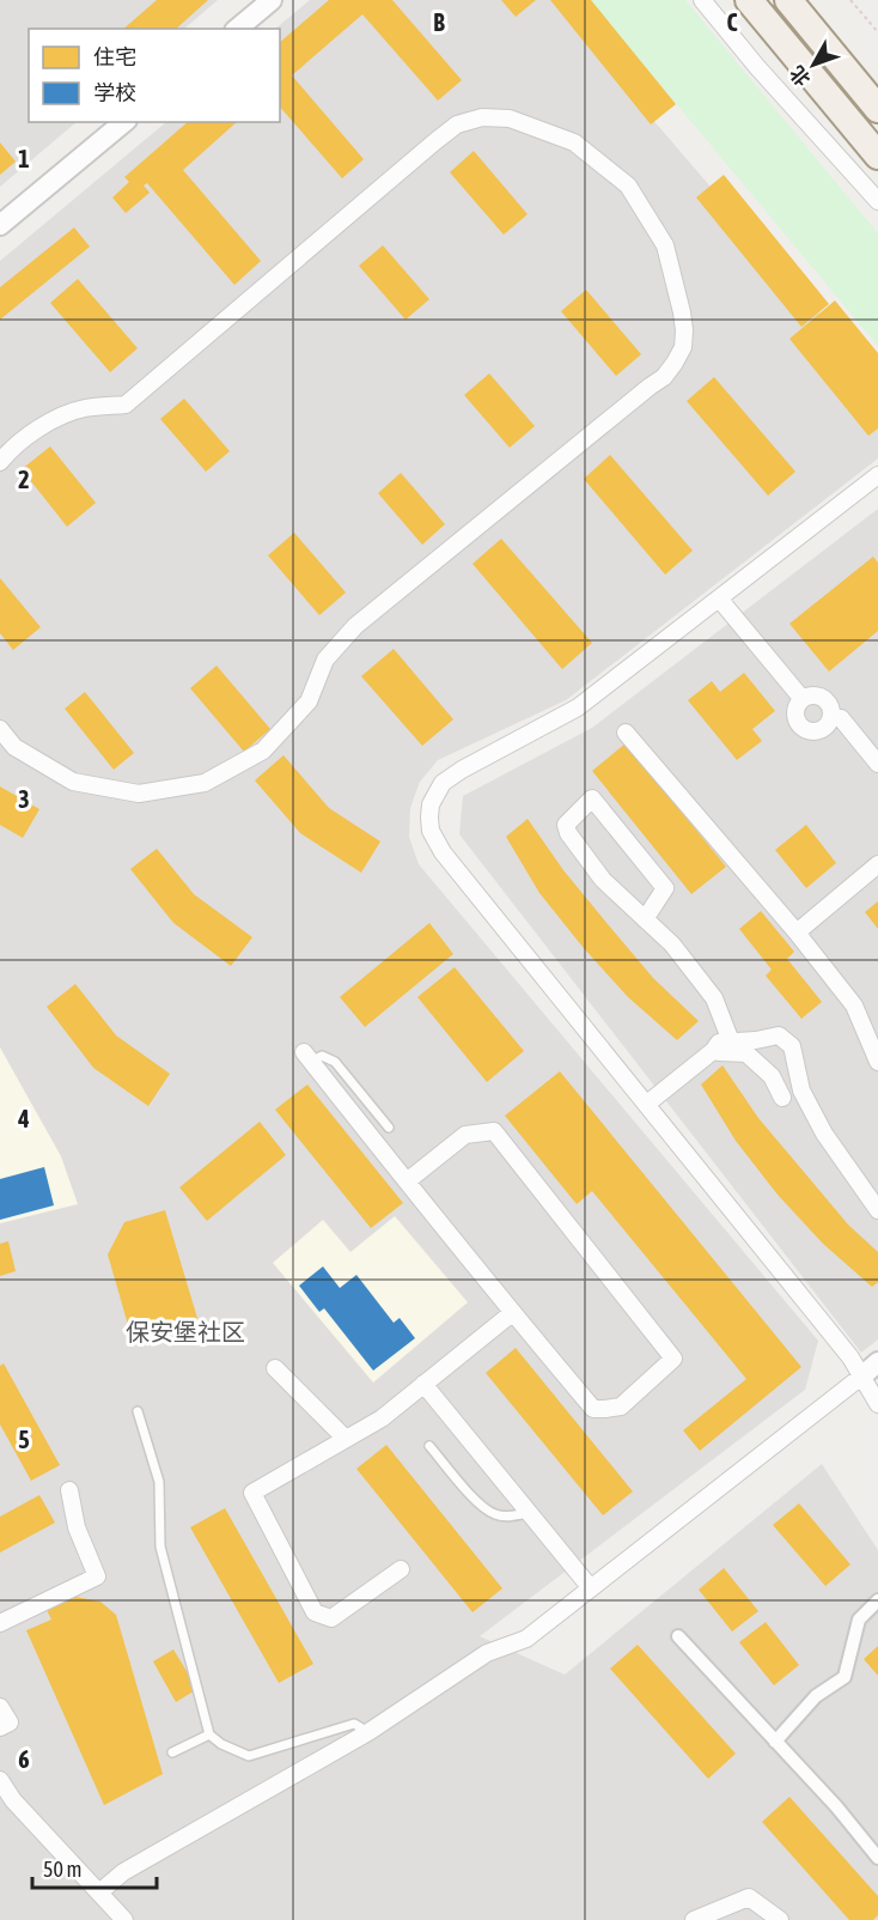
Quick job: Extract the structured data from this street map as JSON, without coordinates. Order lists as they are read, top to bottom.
{
  "districts": ["保安堡社区"],
  "legend": ["住宅", "学校"],
  "scale_bar": "50 m",
  "north": "bottom left",
  "grid": {
    "columns": ["B", "C"],
    "rows": [
      "1",
      "2",
      "3",
      "4",
      "5",
      "6"
    ]
  }
}
